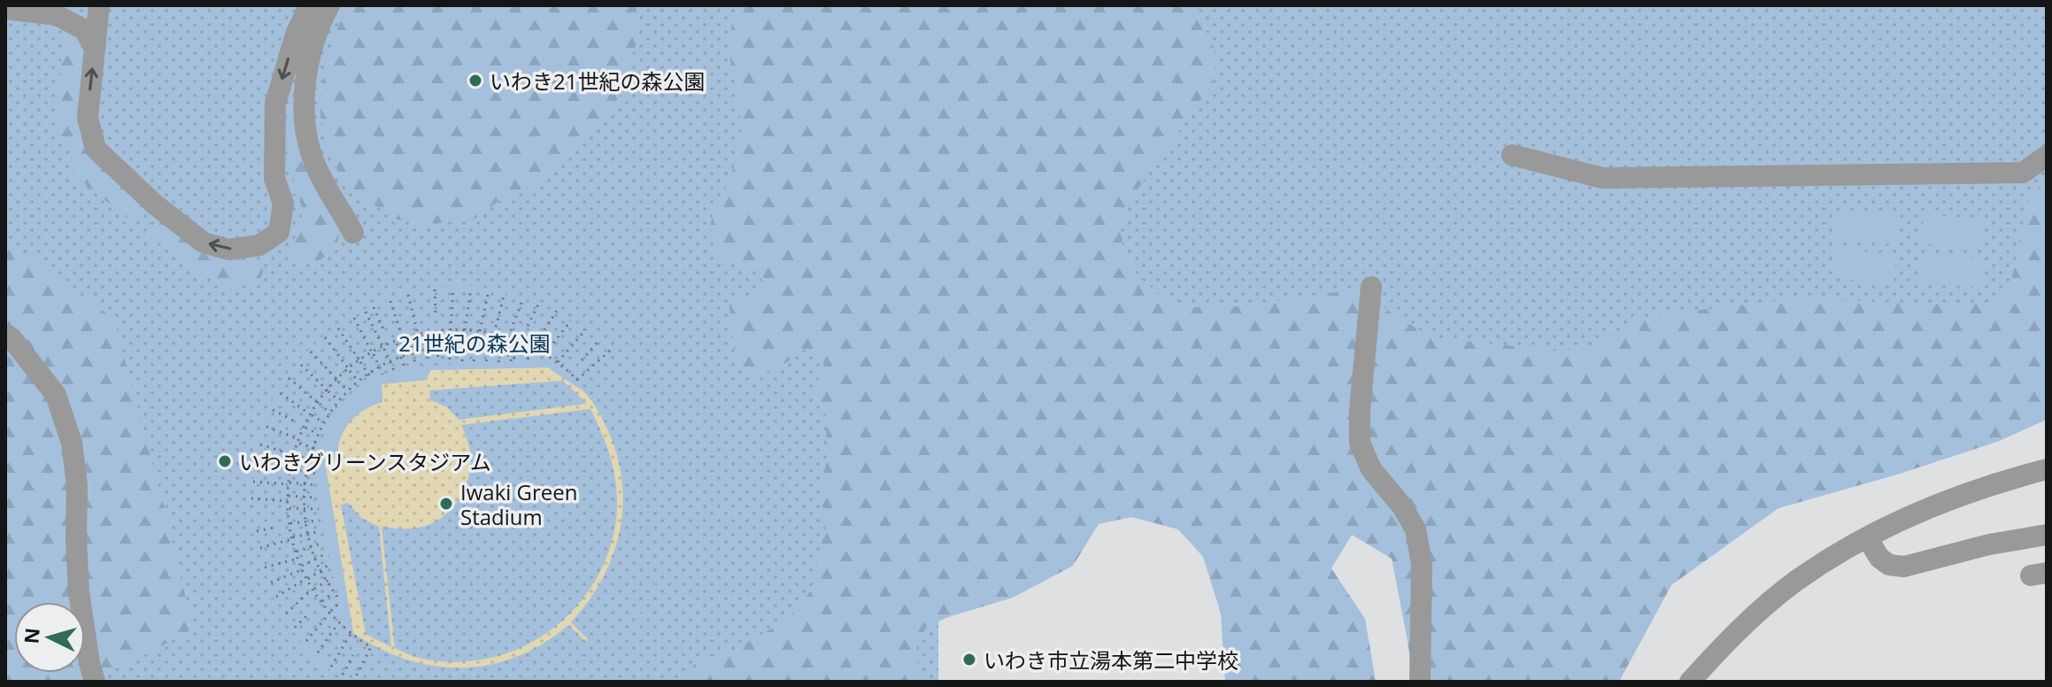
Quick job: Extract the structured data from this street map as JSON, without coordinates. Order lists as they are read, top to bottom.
{
  "parks": ["21世紀の森公園"],
  "places": [
    "いわき21世紀の森公園",
    "いわきグリーンスタジアム",
    "Iwaki Green Stadium",
    "いわき市立湯本第二中学校"
  ],
  "north": "left"
}
